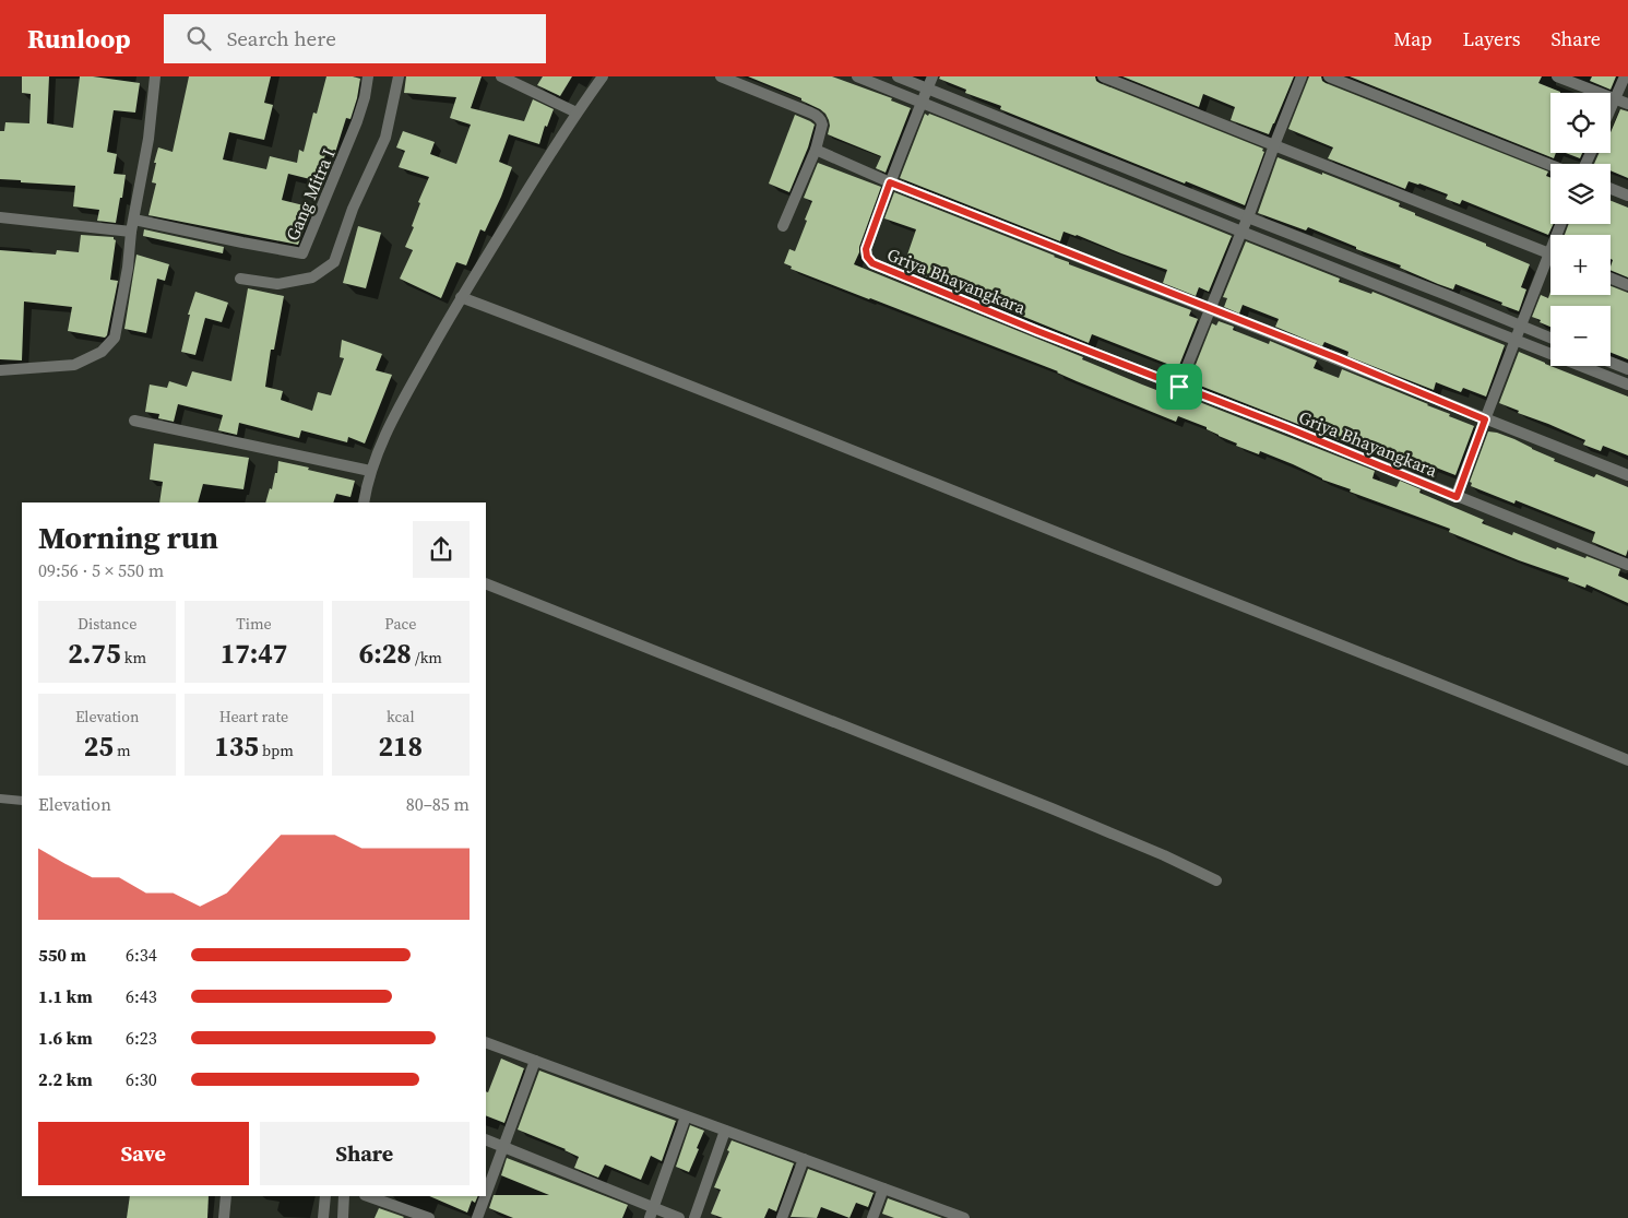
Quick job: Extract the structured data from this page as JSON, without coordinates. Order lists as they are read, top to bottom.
{
  "streets": {
    "street": ["Gang Mitra I", "Griya Bhayangkara"]
  },
  "page": {
    "header": "Runloop",
    "search": "Search here",
    "nav": ["Map", "Layers", "Share"],
    "map_buttons": ["+", "−"],
    "heading": ["Morning run", "09:56 · 5 × 550 m"],
    "stats": [
      ["Distance", "2.75 km"],
      ["Time", "17:47"],
      ["Pace", "6:28 /km"],
      ["Elevation", "25 m"],
      ["Heart rate", "135 bpm"],
      ["kcal", "218"]
    ],
    "chart": ["Elevation", "80–85 m"],
    "list": [
      {
        "name": "550 m",
        "note": "6:34"
      },
      {
        "name": "1.1 km",
        "note": "6:43"
      },
      {
        "name": "1.6 km",
        "note": "6:23"
      },
      {
        "name": "2.2 km",
        "note": "6:30"
      }
    ],
    "buttons": ["Save", "Share"]
  }
}
